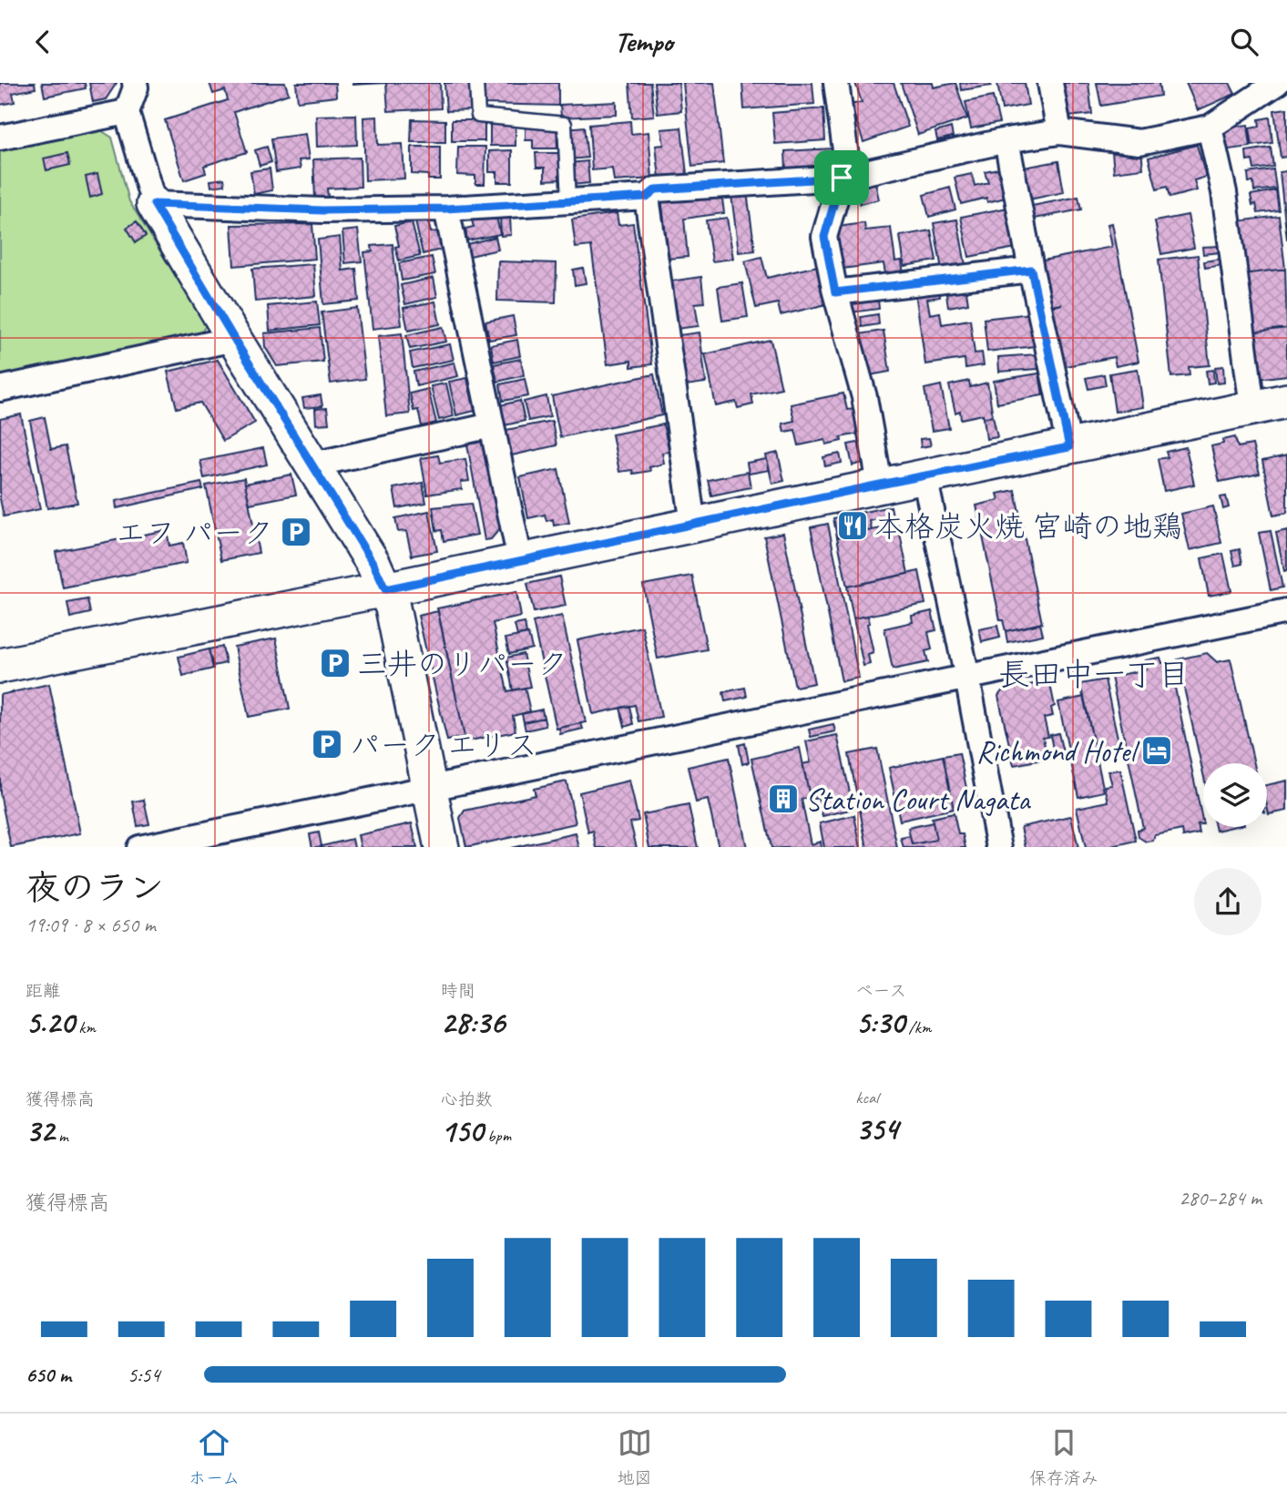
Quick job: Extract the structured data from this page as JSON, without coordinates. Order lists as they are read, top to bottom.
{
  "districts": ["長田中一丁目"],
  "places": {
    "restaurant": ["本格炭火焼 宮崎の地鶏"],
    "parking": ["エフ パーク", "三井のリパーク", "パーク エリス"],
    "hotel": ["Richmond Hotel"],
    "building": ["Station Court Nagata"]
  },
  "page": {
    "header": "Tempo",
    "heading": ["夜のラン", "19:09 · 8 × 650 m"],
    "stats": [
      ["距離", "5.20 km"],
      ["時間", "28:36"],
      ["ペース", "5:30 /km"],
      ["獲得標高", "32 m"],
      ["心拍数", "150 bpm"],
      ["kcal", "354"]
    ],
    "chart": ["獲得標高", "280–284 m"],
    "list": [
      {
        "name": "650 m",
        "note": "5:54"
      }
    ],
    "tabs": ["ホーム", "地図", "保存済み"]
  }
}
